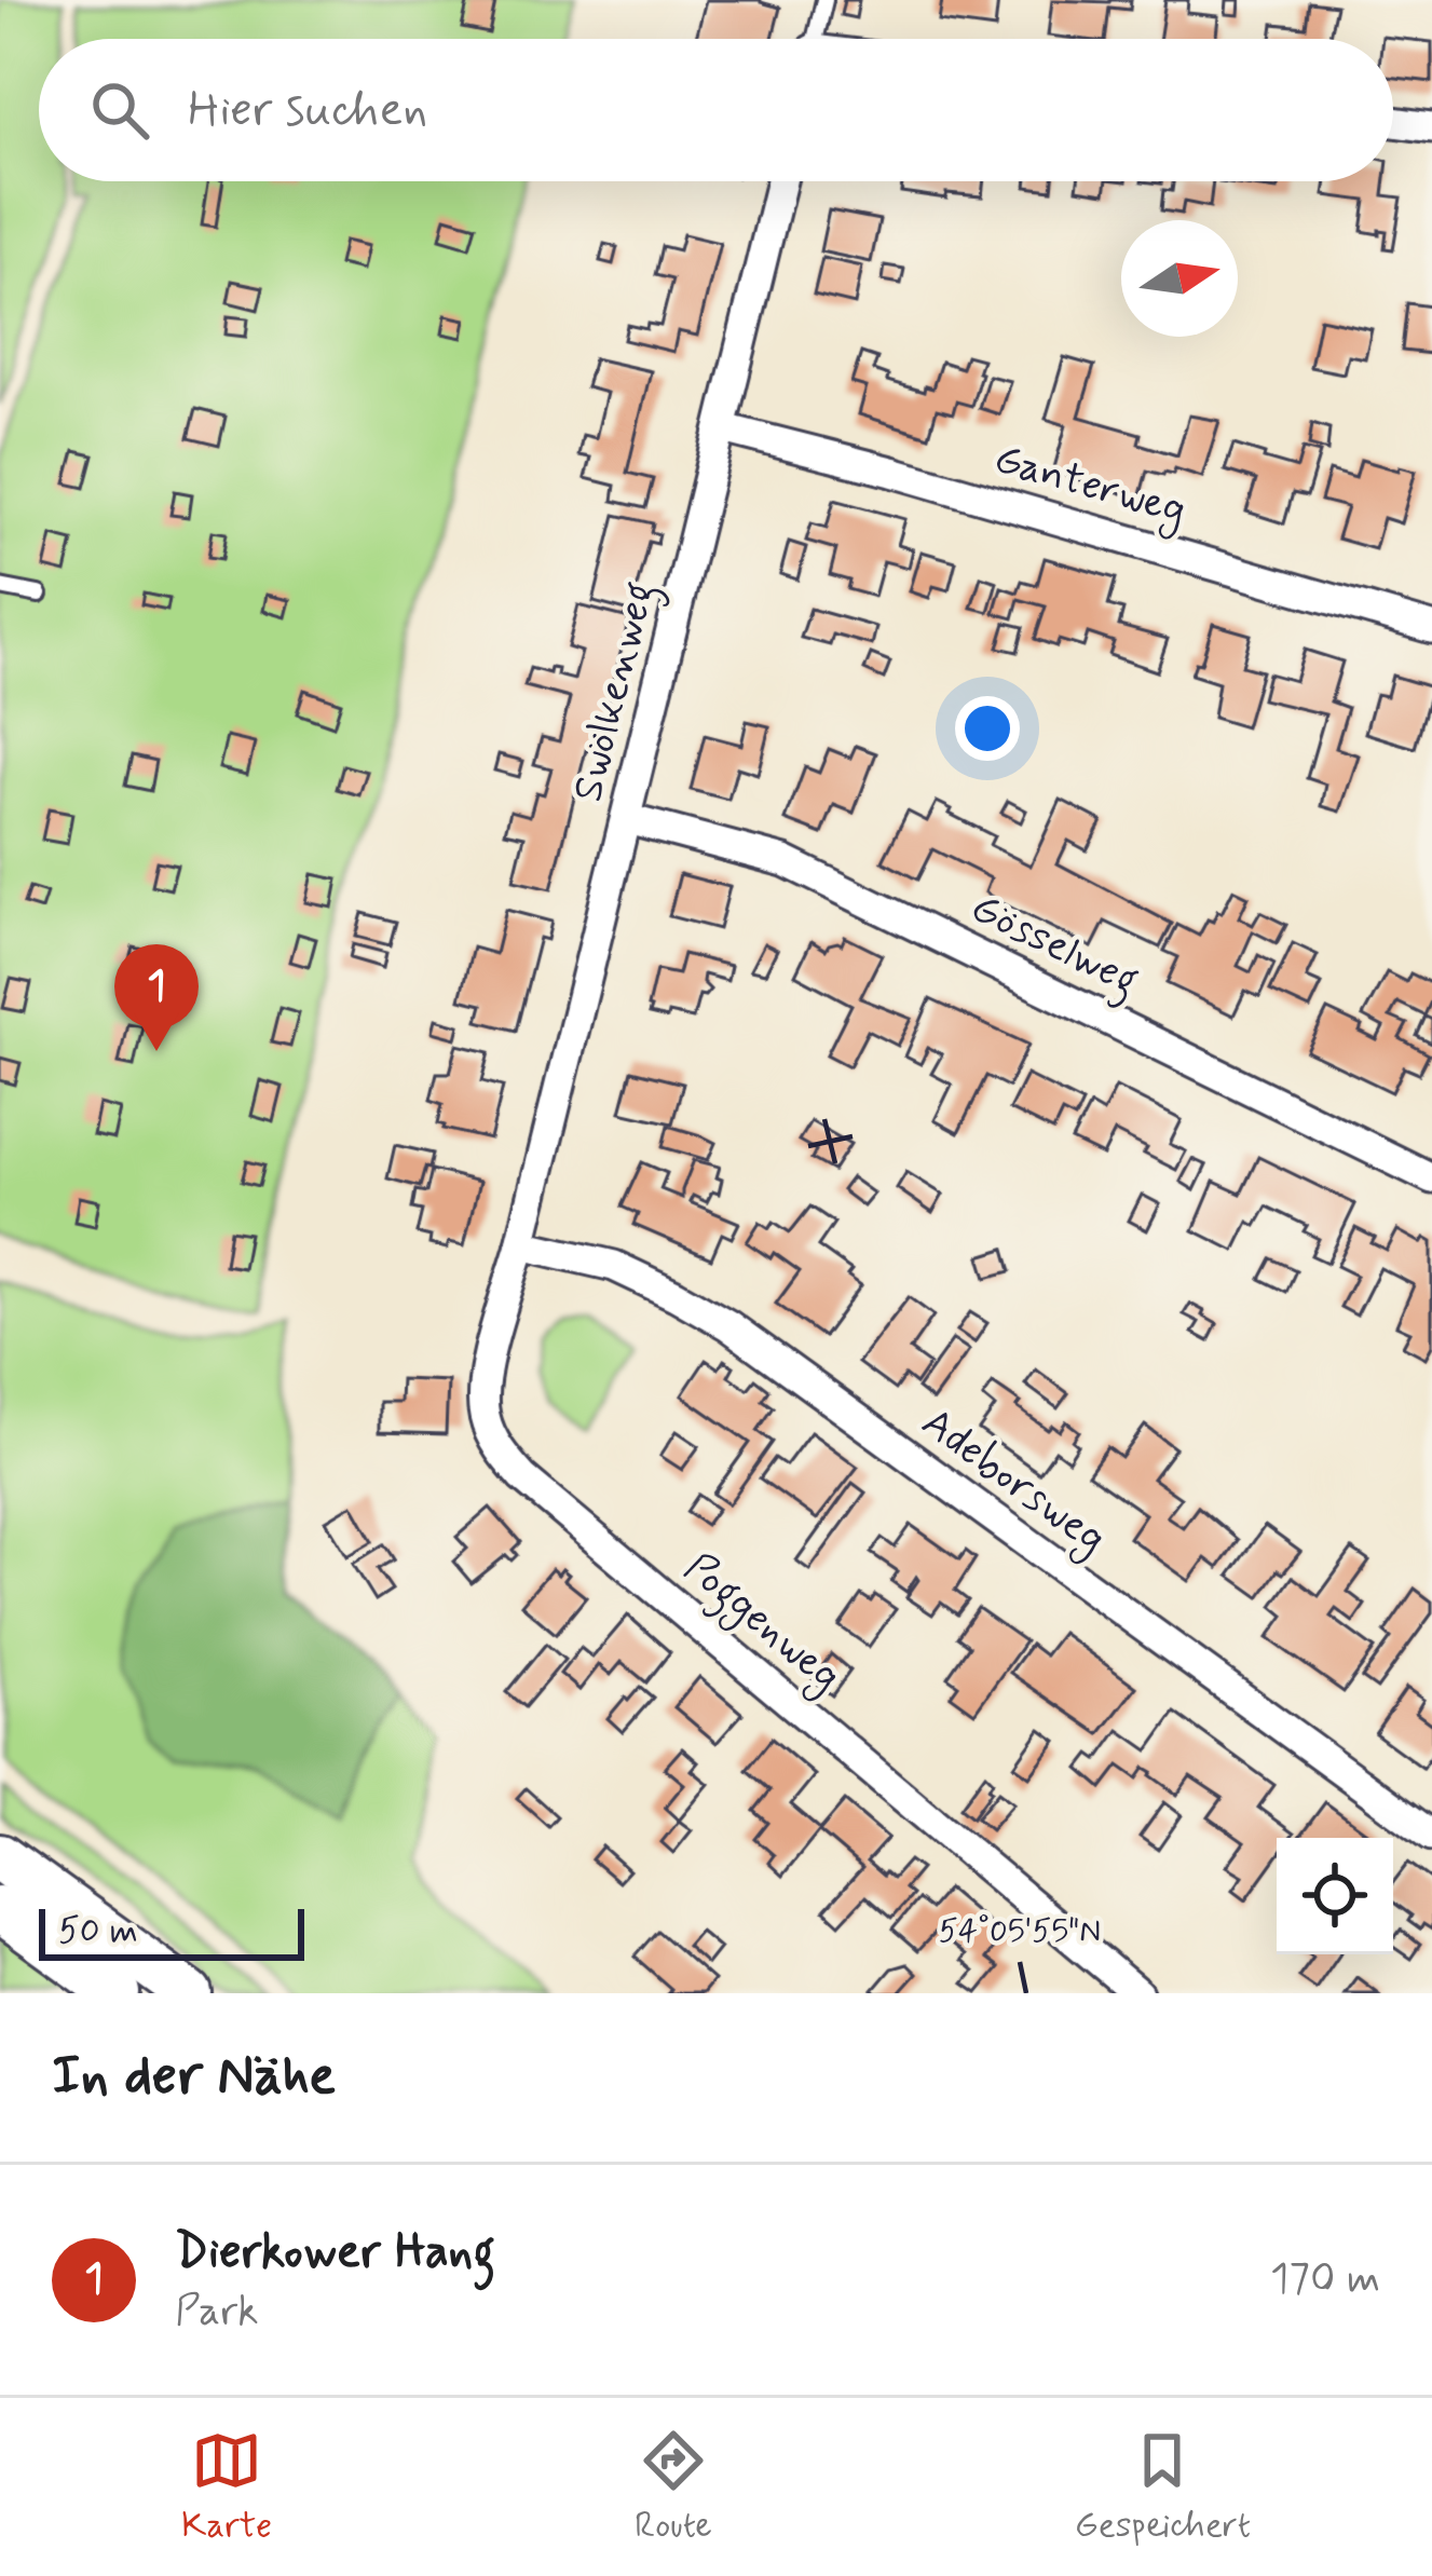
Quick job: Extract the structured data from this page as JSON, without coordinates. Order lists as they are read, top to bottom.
{
  "streets": {
    "street": [
      "Ganterweg",
      "Swölkenweg",
      "Gösselweg",
      "Adeborsweg",
      "Poggenweg"
    ]
  },
  "crossings": [
    ["Ganterweg", "Swölkenweg"],
    ["Swölkenweg", "Gösselweg"],
    ["Swölkenweg", "Adeborsweg"],
    ["Swölkenweg", "Poggenweg"],
    ["Adeborsweg", "Poggenweg"]
  ],
  "scale_bar": "50 m",
  "north": "right",
  "page": {
    "search": "Hier suchen",
    "pins": "1",
    "scale": "50 m",
    "heading": "In der Nähe",
    "list": [
      {
        "mark": "1",
        "name": "Dierkower Hang",
        "note": "Park",
        "value": "170 m"
      }
    ],
    "nav": ["Karte", "Route", "Gespeichert"]
  },
  "coordinates": ["54°05'55\"N"]
}
